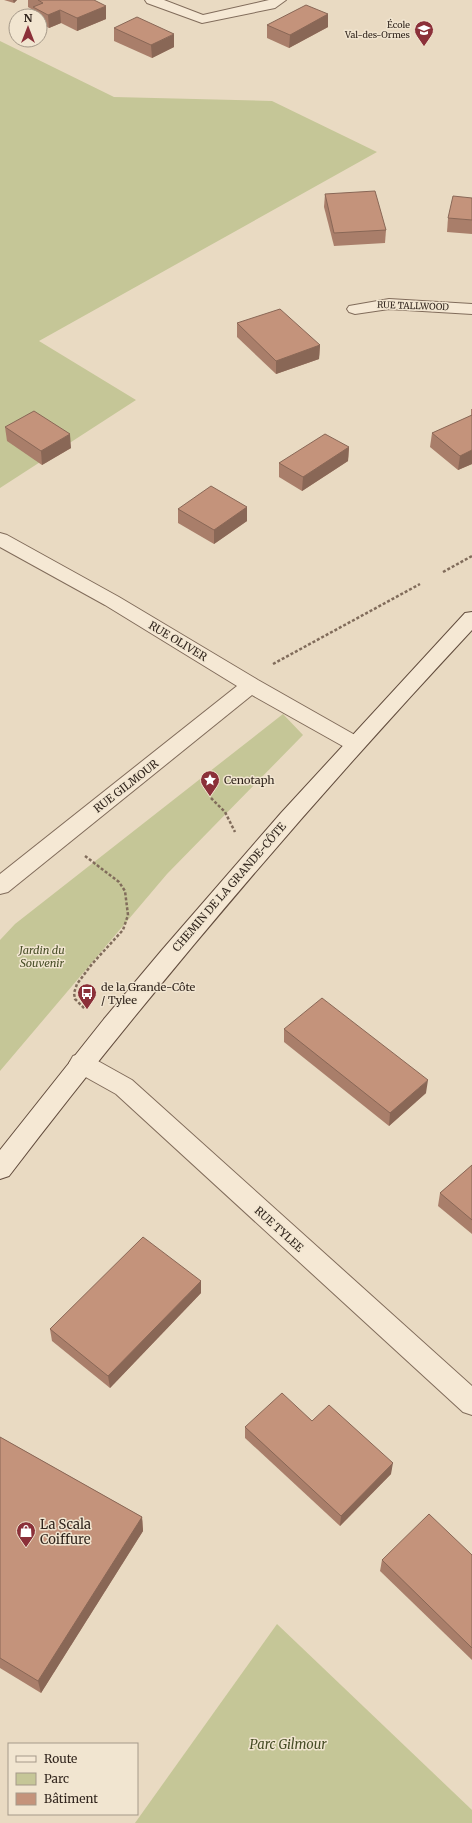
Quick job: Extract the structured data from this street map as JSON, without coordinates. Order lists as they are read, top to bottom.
{
  "streets": {
    "street": [
      "RUE TALLWOOD",
      "RUE OLIVER",
      "RUE GILMOUR",
      "CHEMIN DE LA GRANDE-CÔTE",
      "RUE TYLEE"
    ]
  },
  "crossings": [
    ["RUE OLIVER", "RUE GILMOUR"],
    ["RUE OLIVER", "CHEMIN DE LA GRANDE-CÔTE"],
    ["CHEMIN DE LA GRANDE-CÔTE", "RUE TYLEE"]
  ],
  "parks": ["Jardin du Souvenir", "Parc Gilmour"],
  "places": {
    "school or university": ["École Val-des-Ormes"],
    "place": ["Cenotaph"],
    "bus stop": ["de la Grande-Côte / Tylee"],
    "shop": ["La Scala Coiffure"]
  },
  "legend": ["Route", "Parc", "Bâtiment"],
  "north": "top"
}
